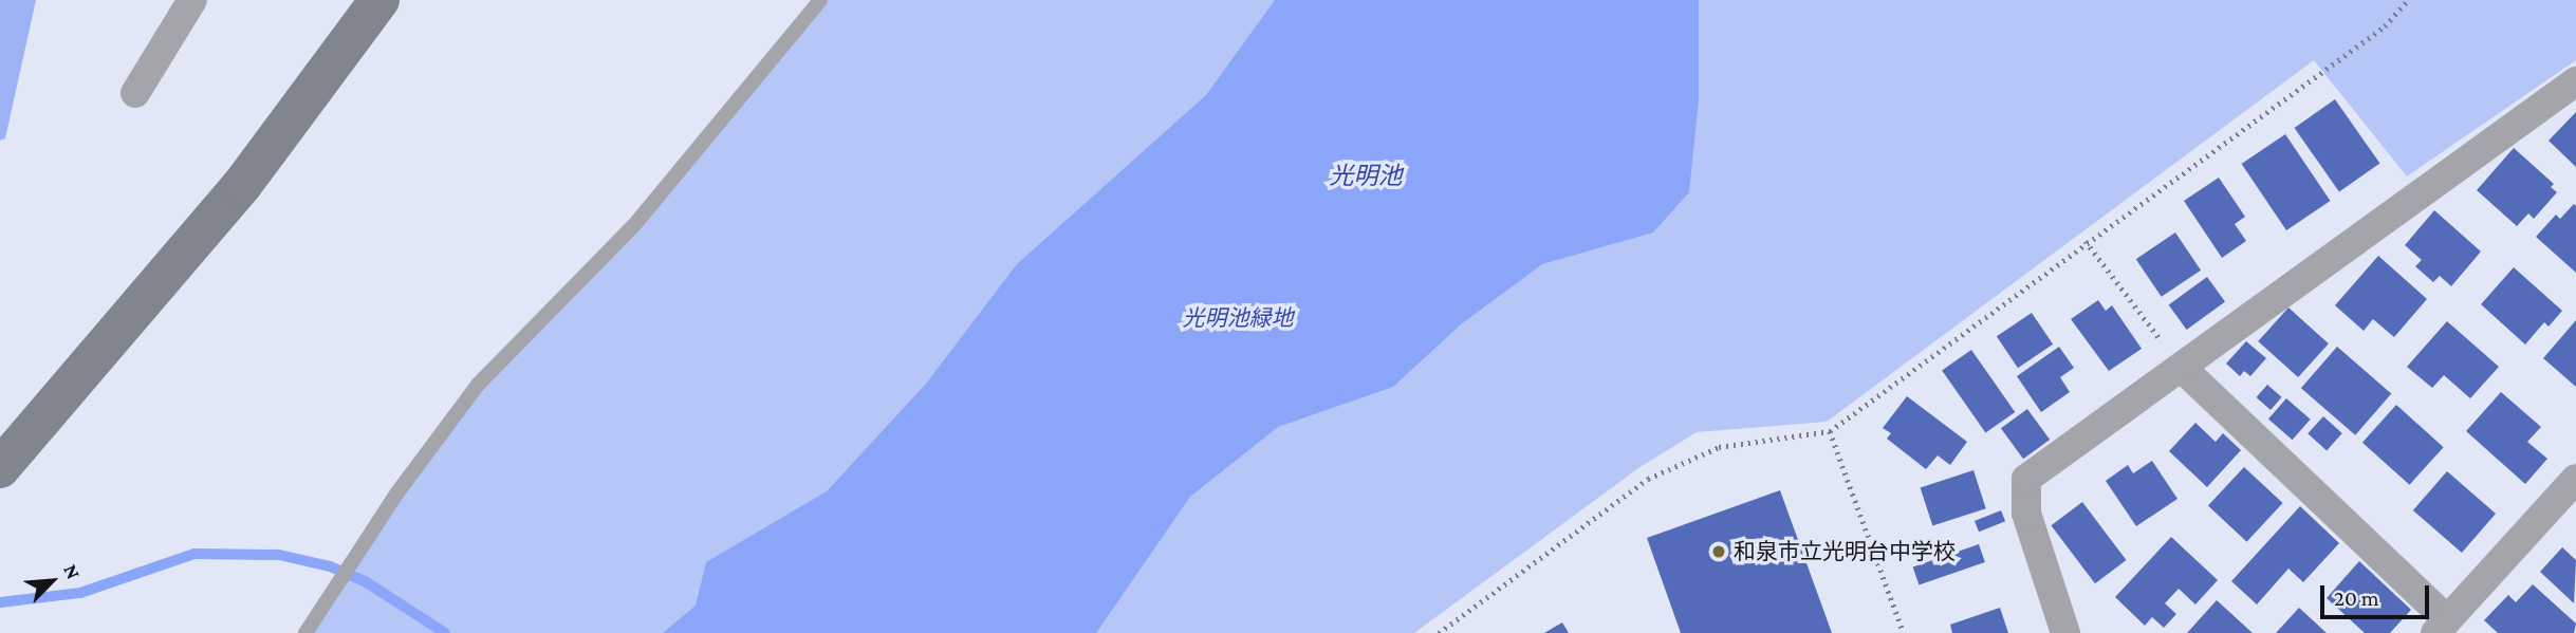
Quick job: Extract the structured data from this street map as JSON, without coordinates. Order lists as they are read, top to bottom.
{
  "water": ["光明池"],
  "parks": ["光明池緑地"],
  "places": ["和泉市立光明台中学校"],
  "scale_bar": "20 m",
  "north": "top right"
}
